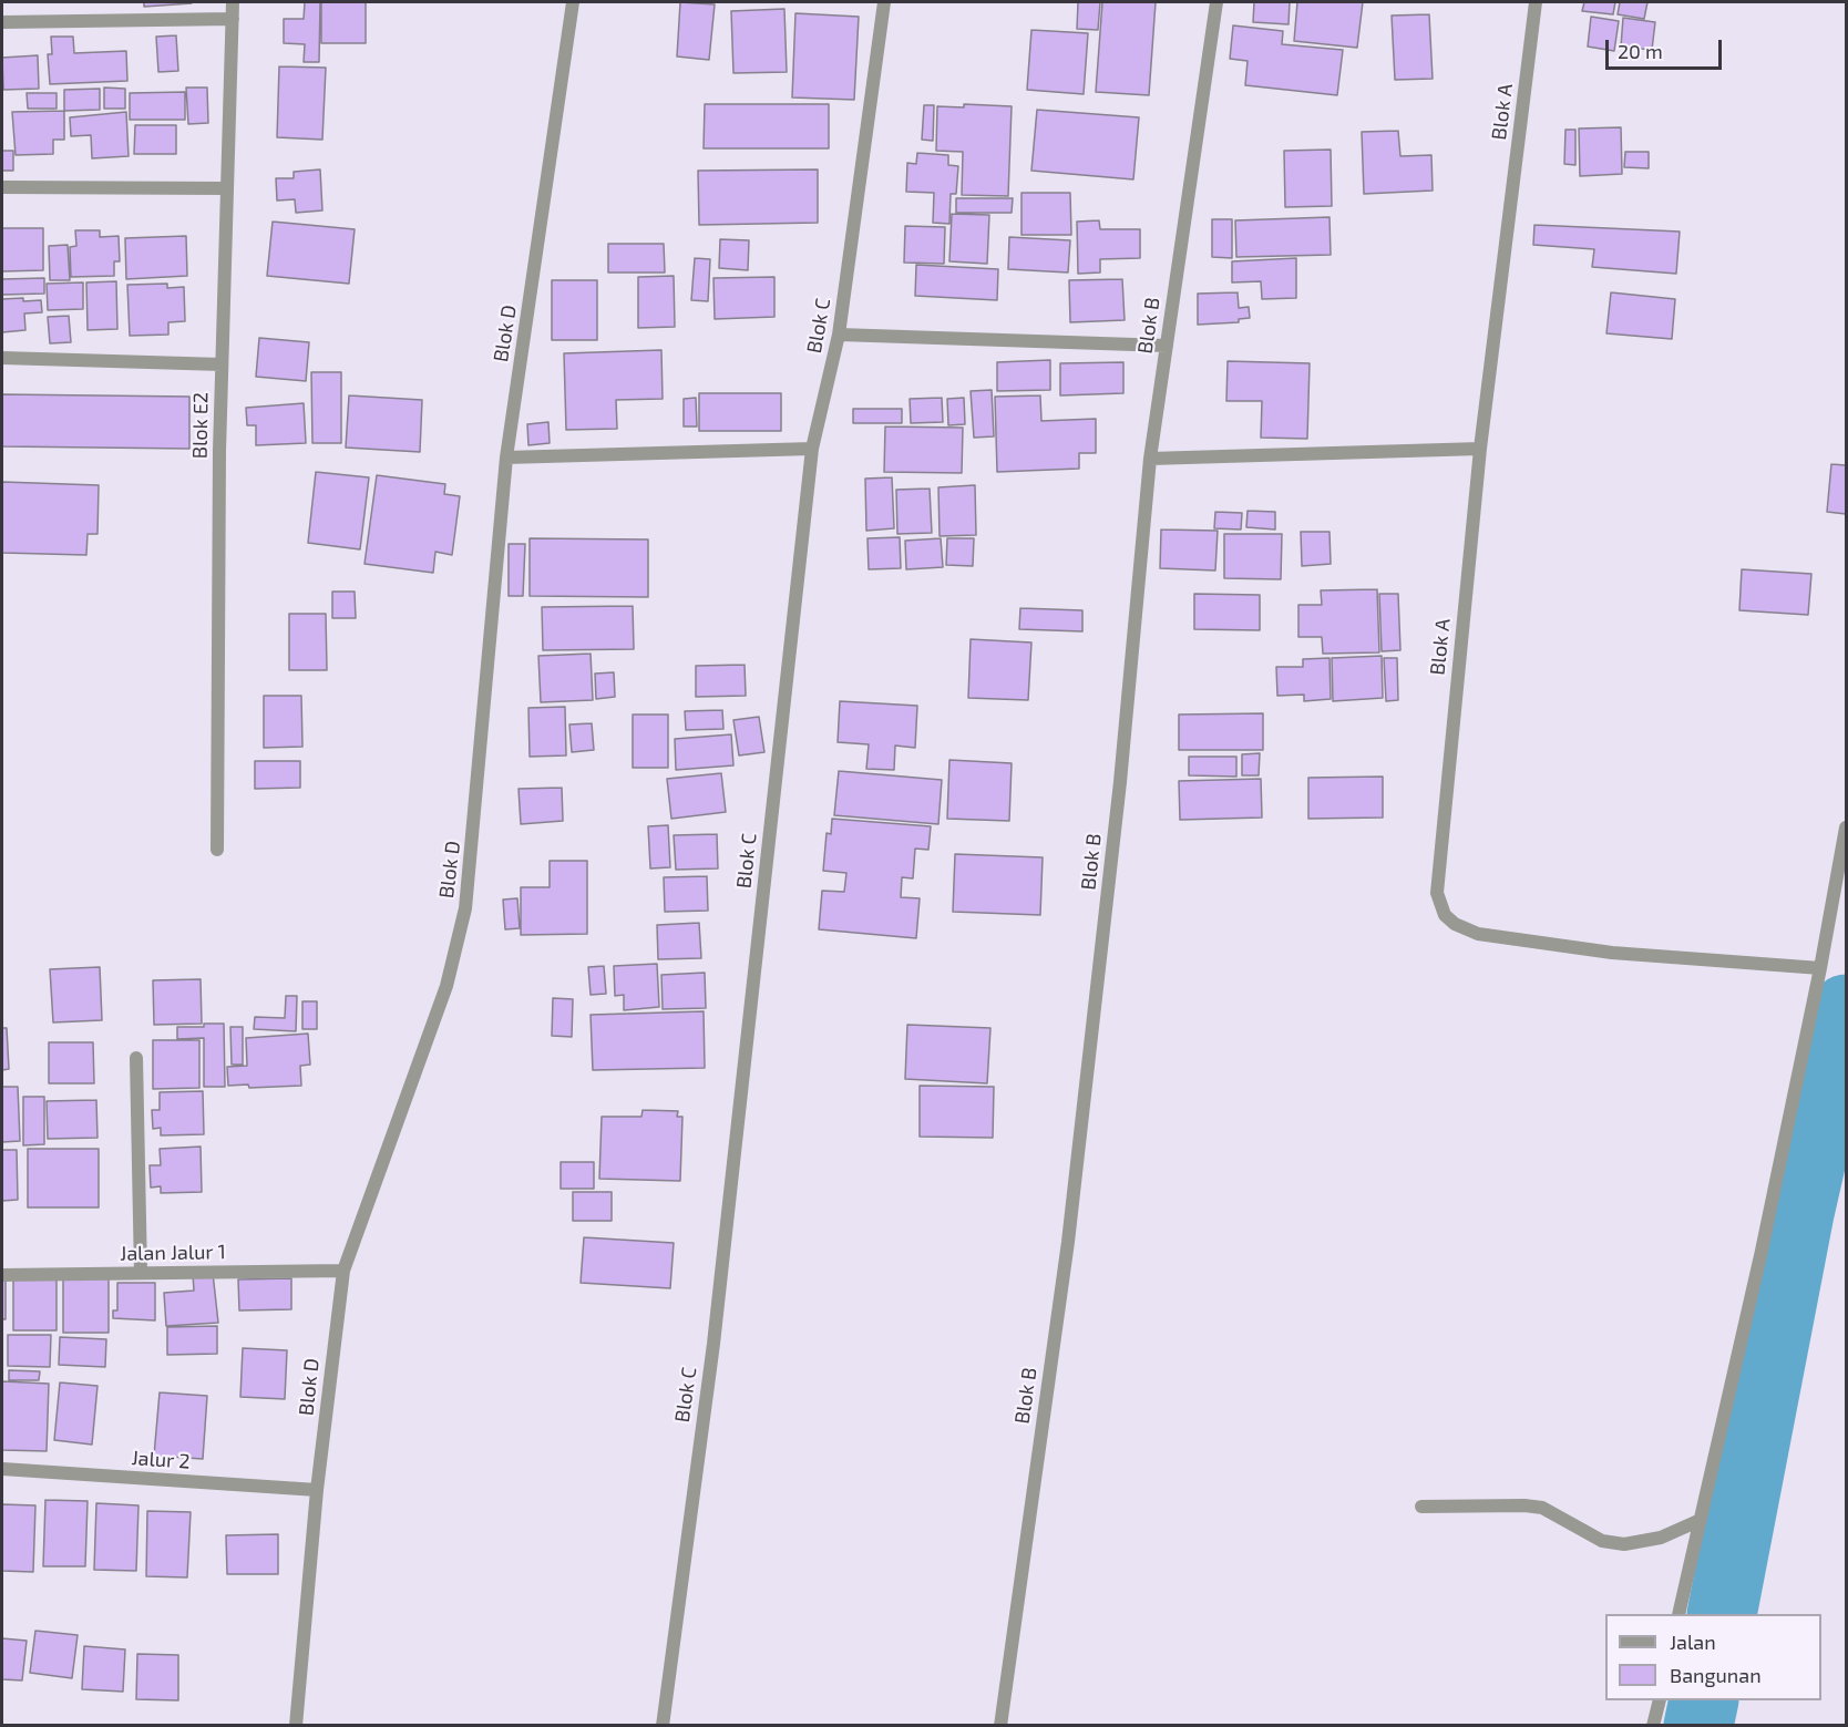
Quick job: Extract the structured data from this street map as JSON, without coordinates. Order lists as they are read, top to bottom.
{
  "streets": {
    "street": [
      "Blok A",
      "Blok C",
      "Blok B",
      "Blok D",
      "Blok E2",
      "Jalan Jalur 1",
      "Jalur 2"
    ]
  },
  "crossings": [
    ["Blok D", "Jalan Jalur 1"],
    ["Blok D", "Jalur 2"]
  ],
  "legend": ["Jalan", "Bangunan"],
  "scale_bar": "20 m"
}
